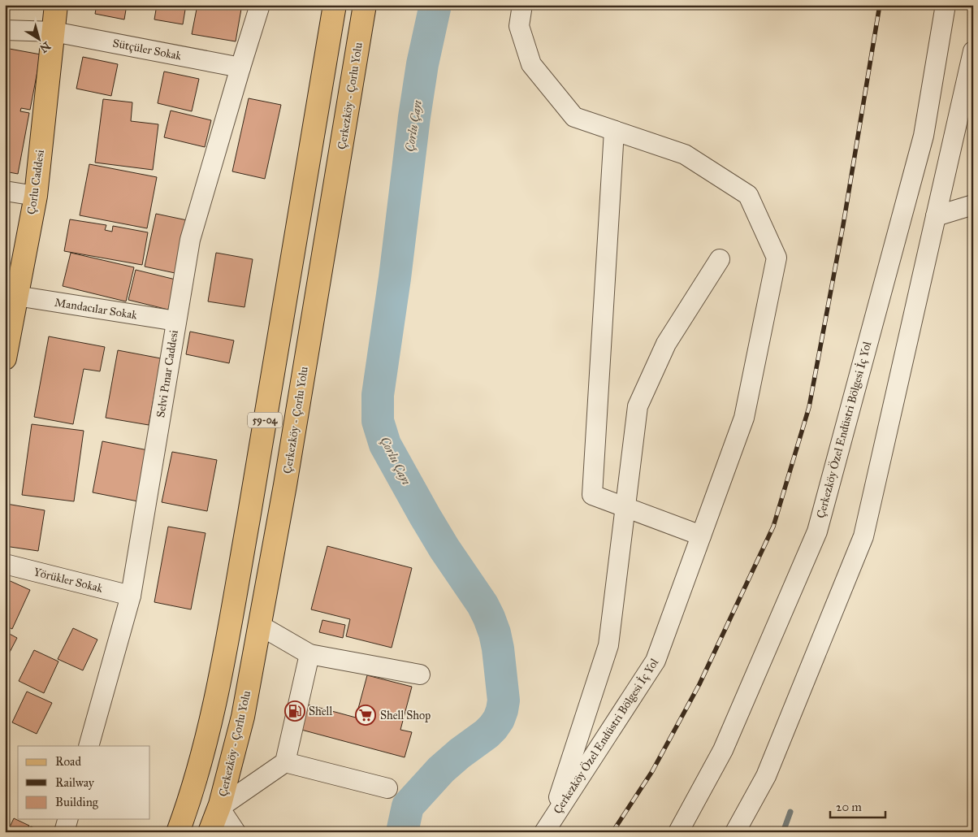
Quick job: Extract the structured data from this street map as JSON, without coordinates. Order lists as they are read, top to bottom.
{
  "streets": {
    "main road": ["Çerkezköy - Çorlu Yolu", "Çorlu Caddesi", "59-04"],
    "street": [
      "Sütçüler Sokak",
      "Mandacılar Sokak",
      "Selvi Pınar Caddesi",
      "Çerkezköy Özel Endüstri Bölgesi İç Yol",
      "Yörükler Sokak"
    ]
  },
  "crossings": [
    ["Sütçüler Sokak", "Çorlu Caddesi"],
    ["Sütçüler Sokak", "Selvi Pınar Caddesi"],
    ["Çorlu Caddesi", "Mandacılar Sokak"],
    ["Mandacılar Sokak", "Selvi Pınar Caddesi"],
    ["Selvi Pınar Caddesi", "Yörükler Sokak"]
  ],
  "water": ["Çorlu Çayı"],
  "places": {
    "fuel station": ["Shell"],
    "supermarket": ["Shell Shop"]
  },
  "legend": ["Road", "Railway", "Building"],
  "scale_bar": "20 m",
  "north": "bottom right"
}
